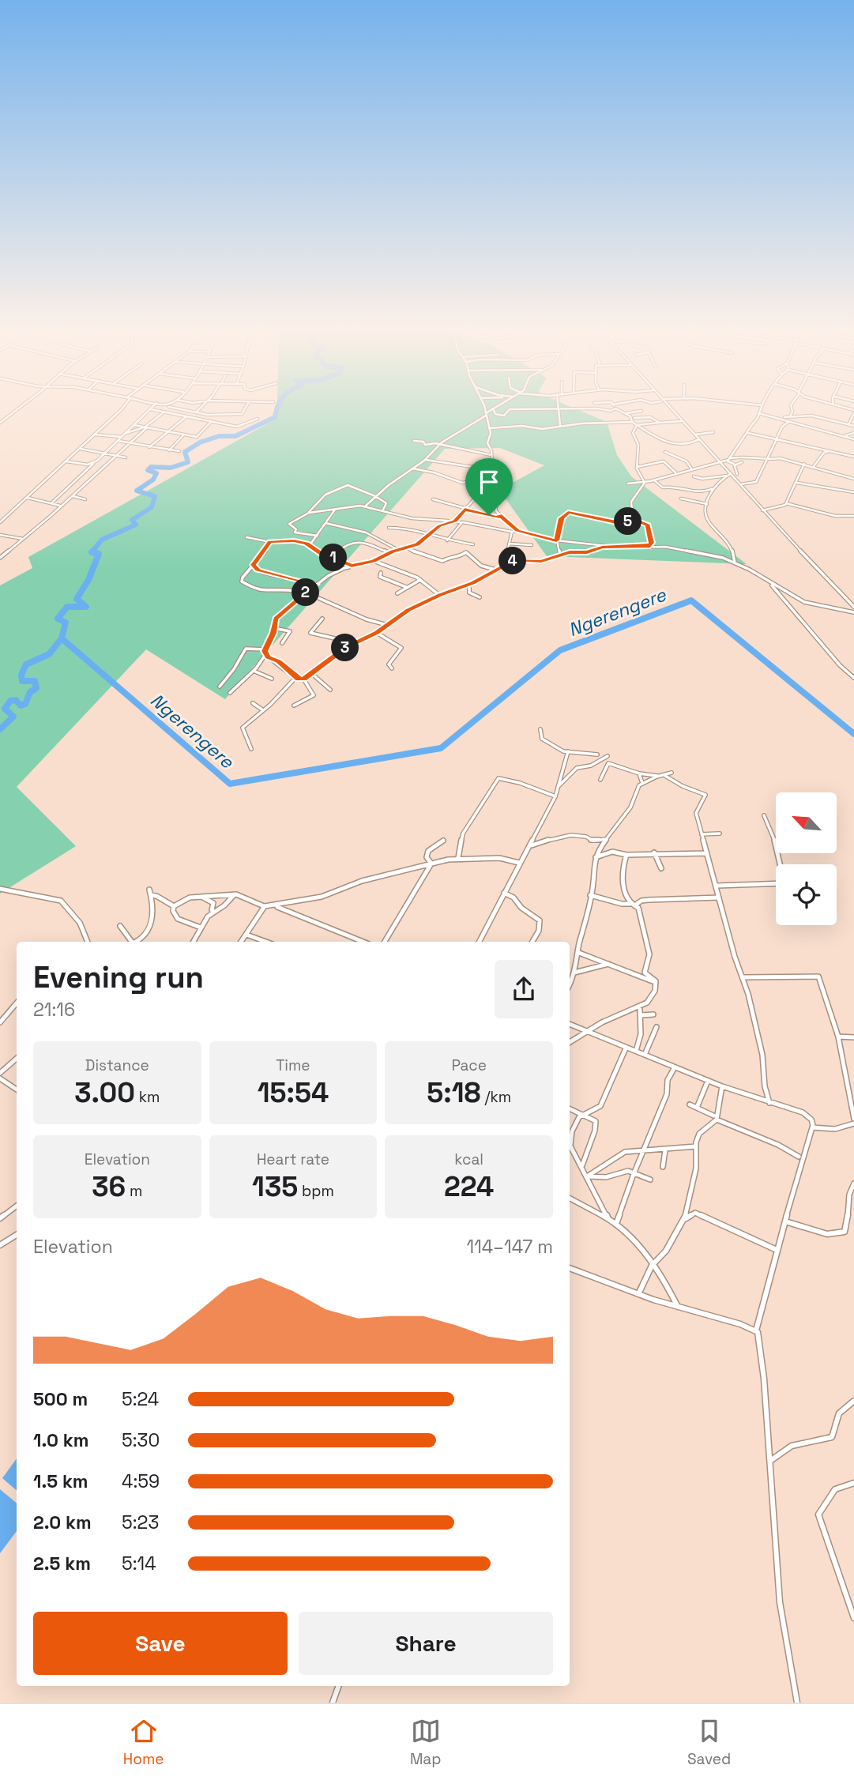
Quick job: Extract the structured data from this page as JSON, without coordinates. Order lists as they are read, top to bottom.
{
  "water": ["Ngerengere"],
  "north": "top left",
  "page": {
    "pins": [
      "5",
      "1",
      "4",
      "2",
      "3"
    ],
    "heading": ["Evening run", "21:16"],
    "stats": [
      ["Distance", "3.00 km"],
      ["Time", "15:54"],
      ["Pace", "5:18 /km"],
      ["Elevation", "36 m"],
      ["Heart rate", "135 bpm"],
      ["kcal", "224"]
    ],
    "chart": ["Elevation", "114–147 m"],
    "list": [
      {
        "name": "500 m",
        "note": "5:24"
      },
      {
        "name": "1.0 km",
        "note": "5:30"
      },
      {
        "name": "1.5 km",
        "note": "4:59"
      },
      {
        "name": "2.0 km",
        "note": "5:23"
      },
      {
        "name": "2.5 km",
        "note": "5:14"
      }
    ],
    "buttons": ["Save", "Share"],
    "tabs": ["Home", "Map", "Saved"]
  }
}
